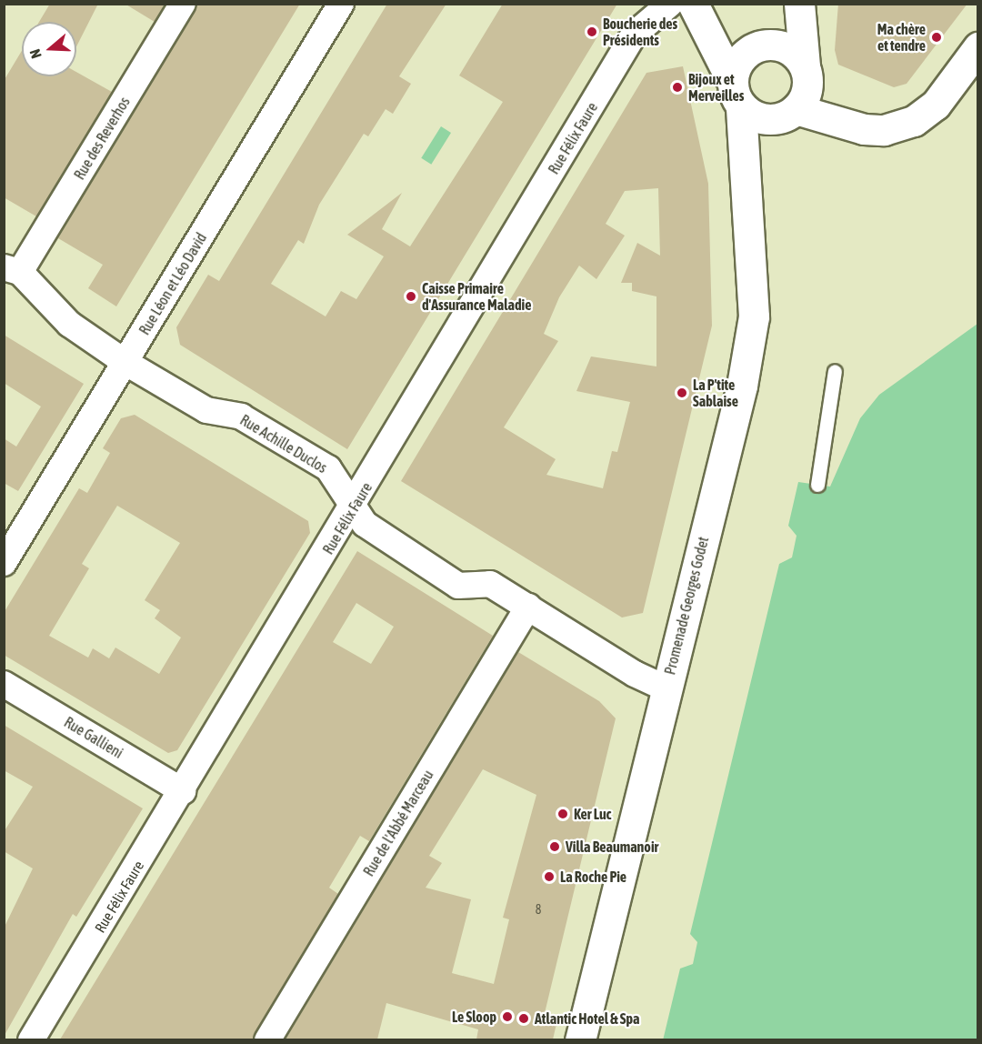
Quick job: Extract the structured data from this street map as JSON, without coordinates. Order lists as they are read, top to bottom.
{
  "streets": {
    "street": [
      "Rue des Reverhos",
      "Rue Félix Faure",
      "Rue Léon et Léo David",
      "Rue Achille Duclos",
      "Promenade Georges Godet",
      "Rue Gallieni",
      "Rue de l'Abbé Marceau"
    ]
  },
  "crossings": [
    ["Rue des Reverhos", "Rue Achille Duclos"],
    ["Rue Félix Faure", "Rue Achille Duclos"],
    ["Rue Félix Faure", "Rue Gallieni"],
    ["Rue Léon et Léo David", "Rue Achille Duclos"],
    ["Rue Achille Duclos", "Promenade Georges Godet"],
    ["Rue Achille Duclos", "Rue de l'Abbé Marceau"]
  ],
  "places": [
    "Boucherie des Présidents",
    "Ma chère et tendre",
    "Bijoux et Merveilles",
    "Caisse Primaire d'Assurance Maladie",
    "La P'tite Sablaise",
    "Ker Luc",
    "Villa Beaumanoir",
    "La Roche Pie",
    "Le Sloop",
    "Atlantic Hotel & Spa"
  ],
  "house_numbers": ["8"],
  "north": "left"
}
